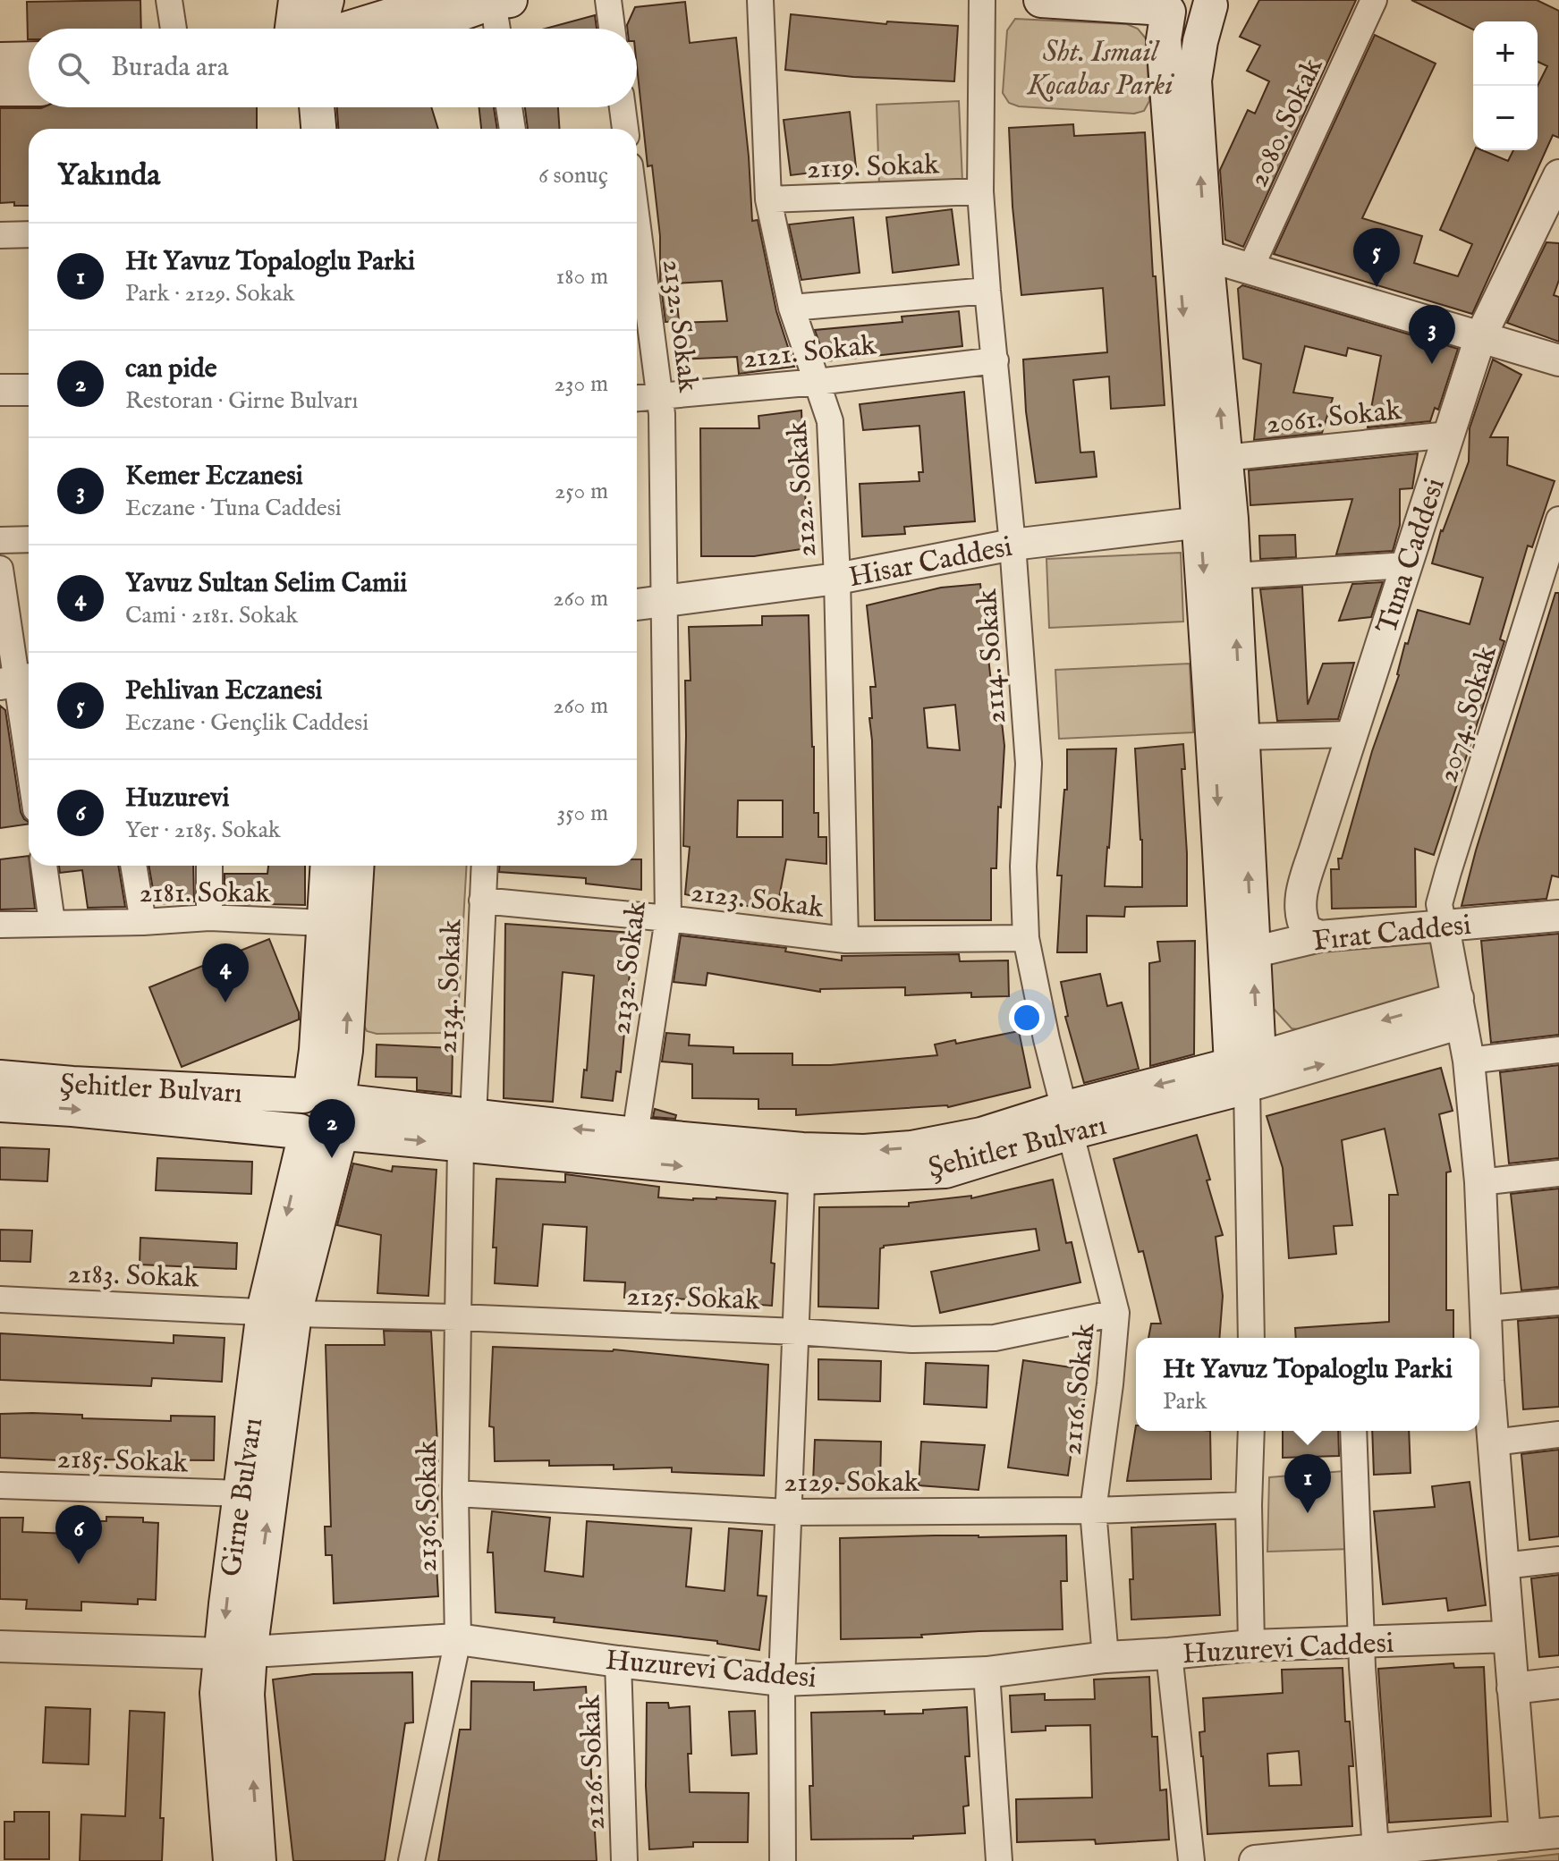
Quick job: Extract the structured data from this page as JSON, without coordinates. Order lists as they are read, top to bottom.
{
  "streets": {
    "main road": ["Şehitler Bulvarı", "Girne Bulvarı"],
    "street": [
      "2080. Sokak",
      "2119. Sokak",
      "2132. Sokak",
      "2121. Sokak",
      "2061. Sokak",
      "2122. Sokak",
      "Tuna Caddesi",
      "Hisar Caddesi",
      "2114. Sokak",
      "2074. Sokak",
      "2181. Sokak",
      "2123. Sokak",
      "Fırat Caddesi",
      "2134. Sokak",
      "2183. Sokak",
      "2125. Sokak",
      "2116. Sokak",
      "2185. Sokak",
      "2129. Sokak",
      "2136. Sokak",
      "Huzurevi Caddesi",
      "2126. Sokak"
    ]
  },
  "crossings": [
    ["2119. Sokak", "2122. Sokak"],
    ["2119. Sokak", "2114. Sokak"],
    ["2132. Sokak", "2121. Sokak"],
    ["2132. Sokak", "Hisar Caddesi"],
    ["2132. Sokak", "2123. Sokak"],
    ["2132. Sokak", "Şehitler Bulvarı"],
    ["2121. Sokak", "2122. Sokak"],
    ["2121. Sokak", "2114. Sokak"],
    ["2061. Sokak", "Tuna Caddesi"],
    ["2122. Sokak", "Hisar Caddesi"],
    ["2122. Sokak", "2123. Sokak"],
    ["Tuna Caddesi", "Fırat Caddesi"],
    ["Hisar Caddesi", "2114. Sokak"],
    ["2114. Sokak", "2123. Sokak"],
    ["2114. Sokak", "Şehitler Bulvarı"],
    ["2114. Sokak", "2116. Sokak"],
    ["2074. Sokak", "Fırat Caddesi"],
    ["2181. Sokak", "Girne Bulvarı"],
    ["2123. Sokak", "2134. Sokak"],
    ["2134. Sokak", "Şehitler Bulvarı"],
    ["2134. Sokak", "2136. Sokak"],
    ["Şehitler Bulvarı", "2116. Sokak"],
    ["Şehitler Bulvarı", "Girne Bulvarı"],
    ["Şehitler Bulvarı", "2136. Sokak"],
    ["2183. Sokak", "2125. Sokak"],
    ["2183. Sokak", "Girne Bulvarı"],
    ["2125. Sokak", "2116. Sokak"],
    ["2125. Sokak", "Girne Bulvarı"],
    ["2125. Sokak", "2136. Sokak"],
    ["2116. Sokak", "2129. Sokak"],
    ["2116. Sokak", "Huzurevi Caddesi"],
    ["2185. Sokak", "Girne Bulvarı"],
    ["2129. Sokak", "2136. Sokak"],
    ["Girne Bulvarı", "Huzurevi Caddesi"],
    ["2136. Sokak", "Huzurevi Caddesi"],
    ["Huzurevi Caddesi", "2126. Sokak"]
  ],
  "parks": ["Sht. Ismail Kocabas Parki"],
  "page": {
    "map_buttons": ["+", "−"],
    "search": "Burada ara",
    "heading": ["Yakında", "6 sonuç"],
    "list": [
      {
        "mark": "1",
        "name": "Ht Yavuz Topaloglu Parki",
        "note": "Park · 2129. Sokak",
        "value": "180 m"
      },
      {
        "mark": "2",
        "name": "can pide",
        "note": "Restoran · Girne Bulvarı",
        "value": "230 m"
      },
      {
        "mark": "3",
        "name": "Kemer Eczanesi",
        "note": "Eczane · Tuna Caddesi",
        "value": "250 m"
      },
      {
        "mark": "4",
        "name": "Yavuz Sultan Selim Camii",
        "note": "Cami · 2181. Sokak",
        "value": "260 m"
      },
      {
        "mark": "5",
        "name": "Pehlivan Eczanesi",
        "note": "Eczane · Gençlik Caddesi",
        "value": "260 m"
      },
      {
        "mark": "6",
        "name": "Huzurevi",
        "note": "Yer · 2185. Sokak",
        "value": "350 m"
      }
    ],
    "pins": [
      "5",
      "3",
      "4",
      "2",
      "1",
      "6"
    ],
    "popup": ["Ht Yavuz Topaloglu Parki", "Park"]
  }
}
